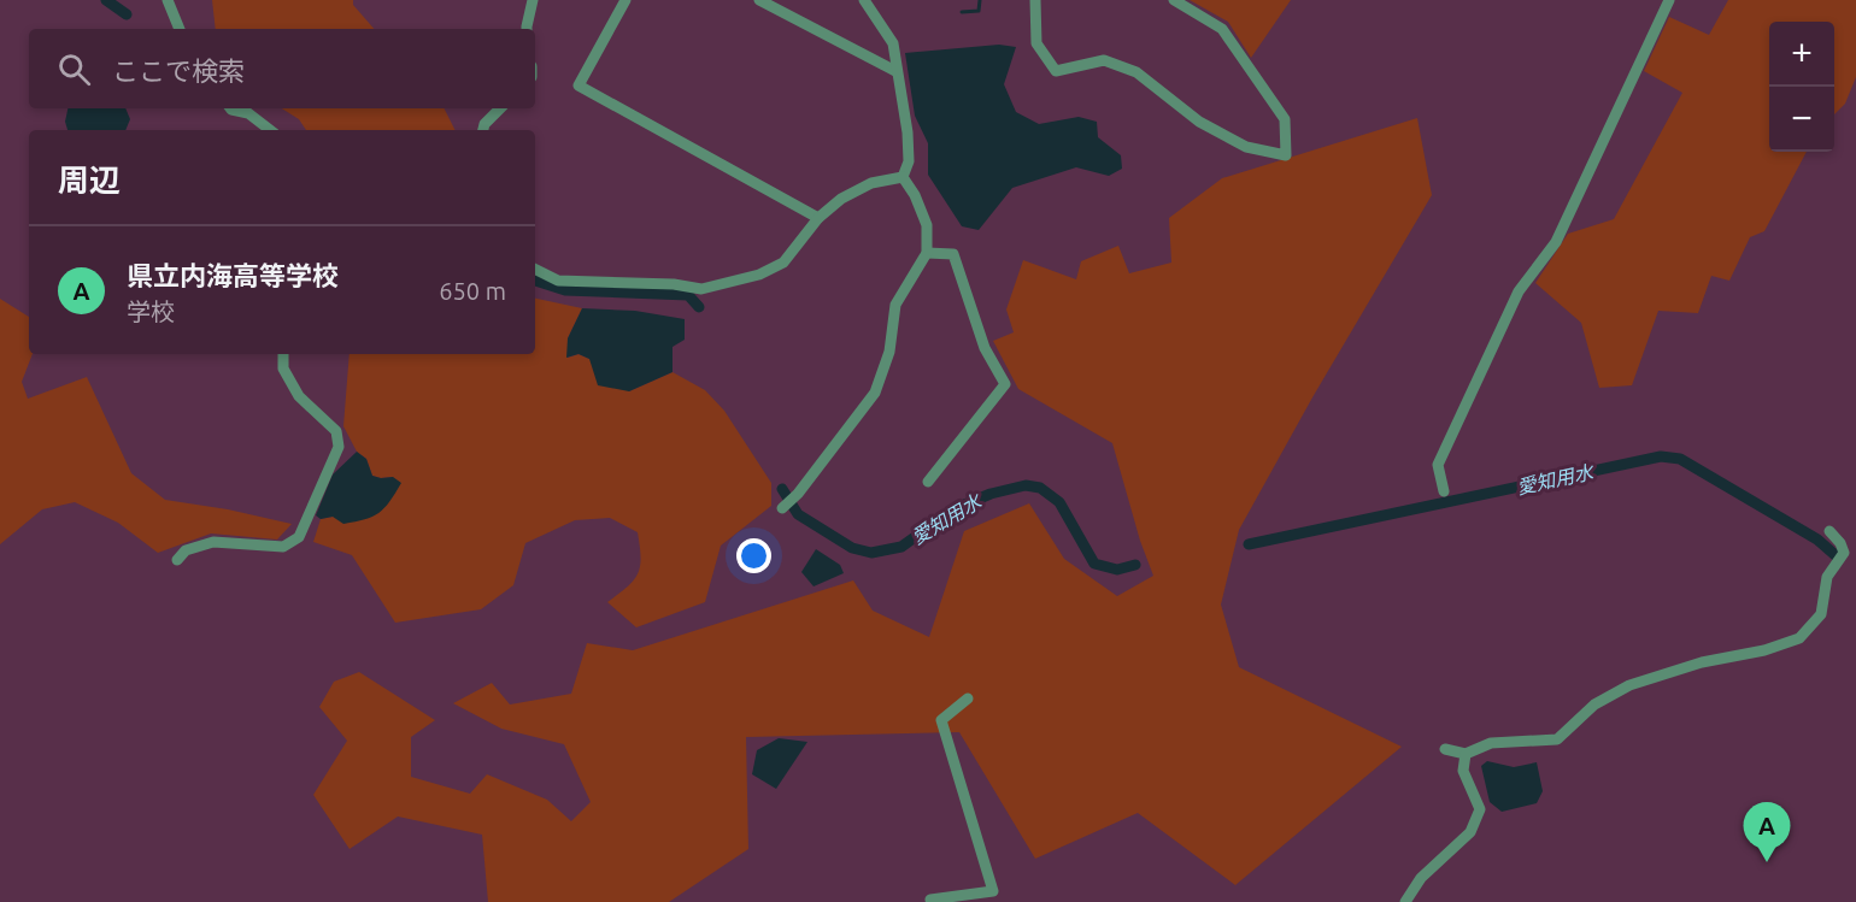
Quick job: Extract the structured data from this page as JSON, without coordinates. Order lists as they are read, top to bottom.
{
  "water": ["愛知用水"],
  "page": {
    "map_buttons": ["+", "−"],
    "search": "ここで検索",
    "heading": "周辺",
    "list": [
      {
        "mark": "A",
        "name": "県立内海高等学校",
        "note": "学校",
        "value": "650 m"
      }
    ],
    "pins": "A"
  }
}
